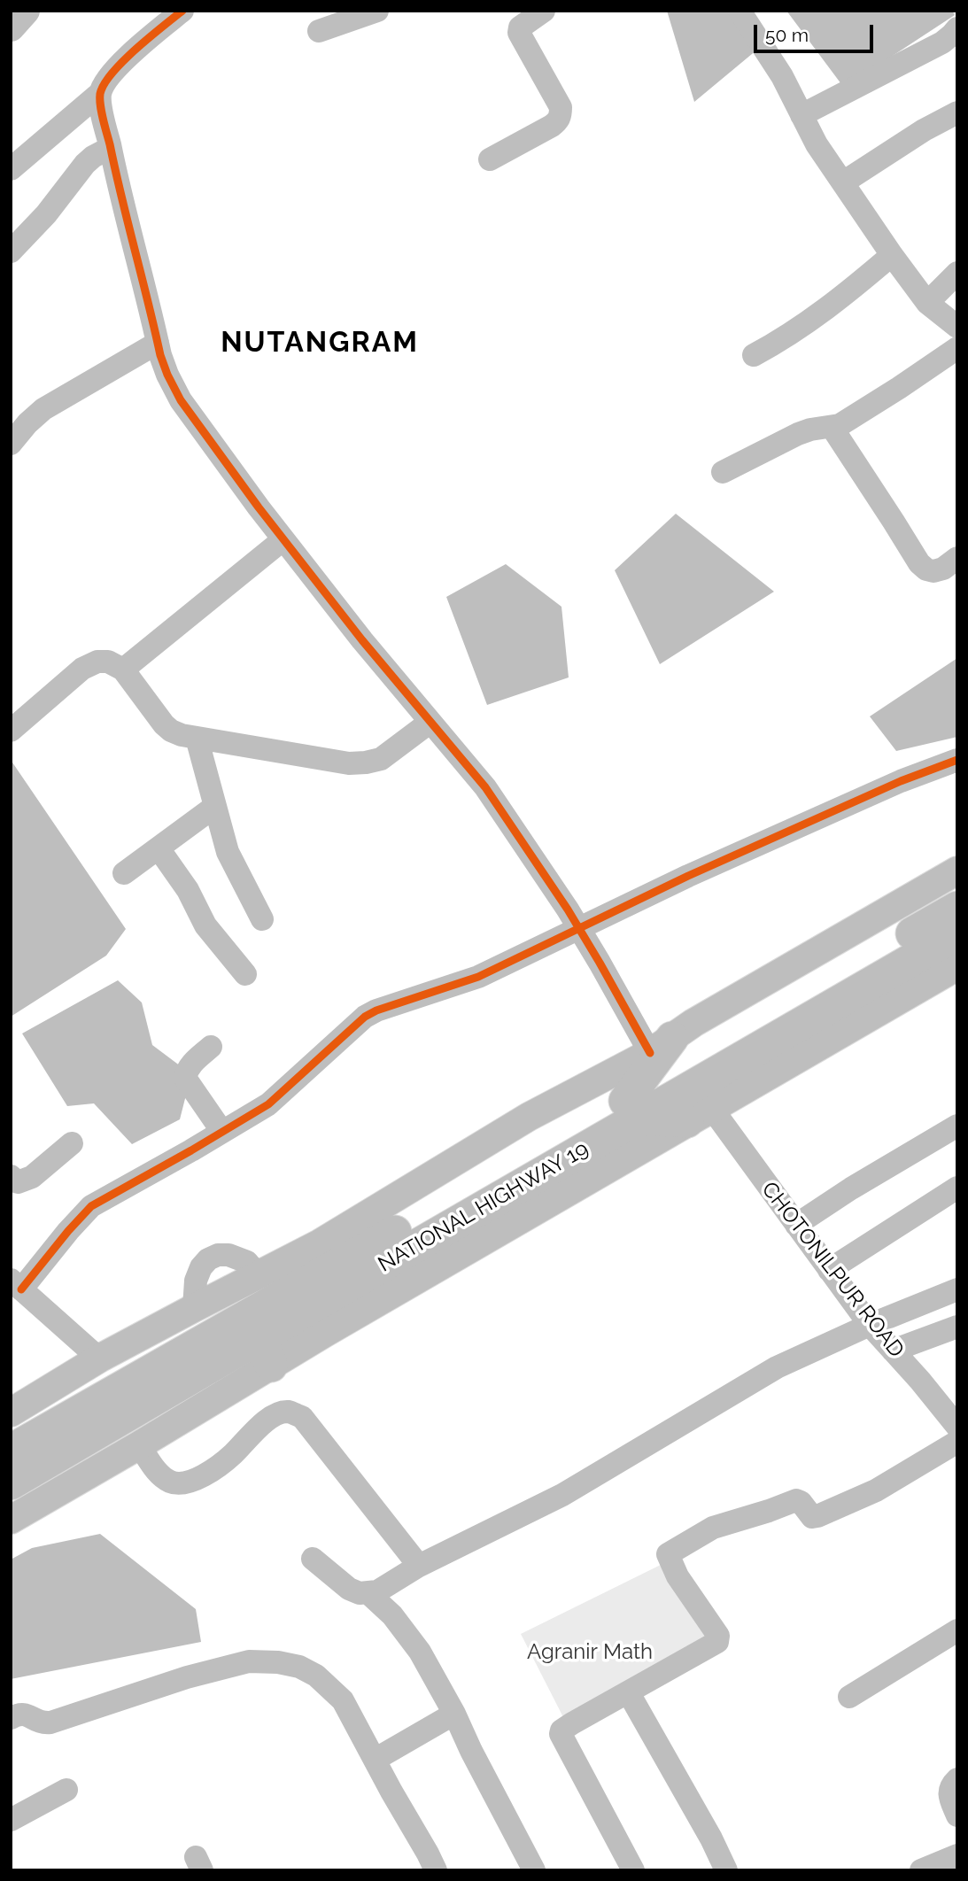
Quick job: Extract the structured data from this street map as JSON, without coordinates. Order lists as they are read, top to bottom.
{
  "streets": {
    "highway": ["NATIONAL HIGHWAY 19"],
    "street": ["CHOTONILPUR ROAD"]
  },
  "districts": ["NUTANGRAM"],
  "parks": ["Agranir Math"],
  "scale_bar": "50 m"
}
